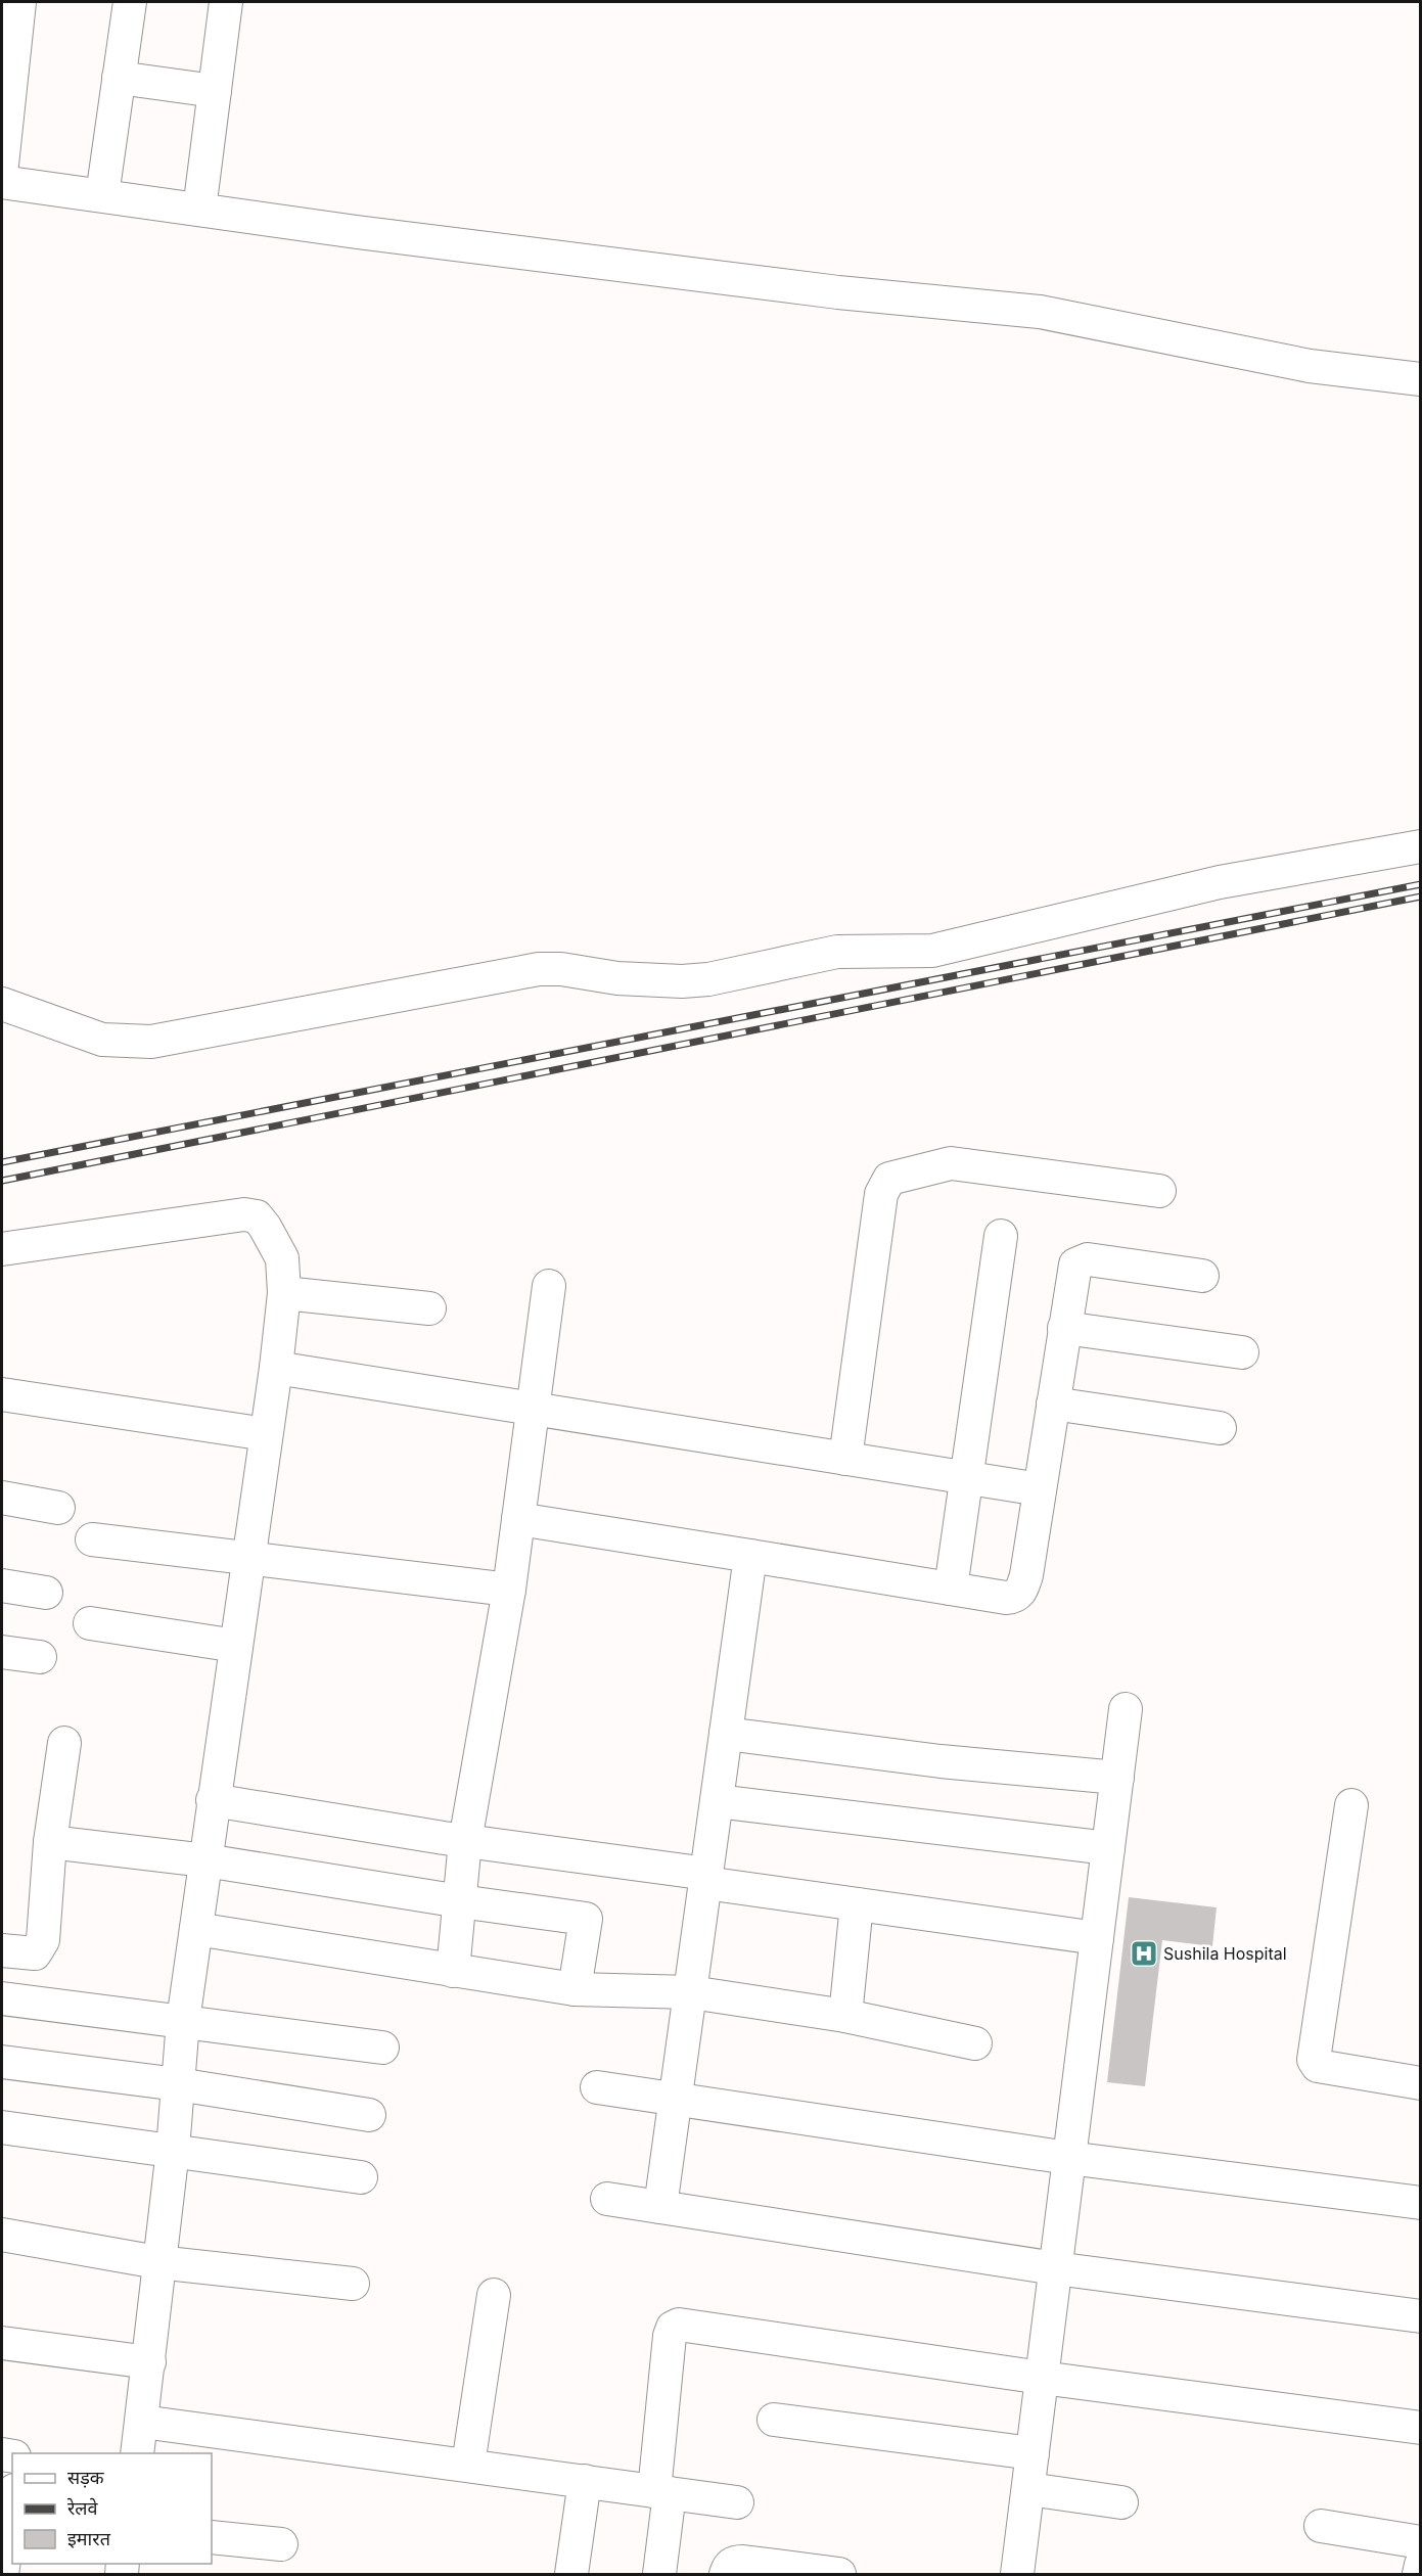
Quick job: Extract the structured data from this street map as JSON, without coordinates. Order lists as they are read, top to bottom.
{
  "places": {
    "hospital": ["Sushila Hospital"]
  },
  "legend": ["सड़क", "रेलवे", "इमारत"]
}
